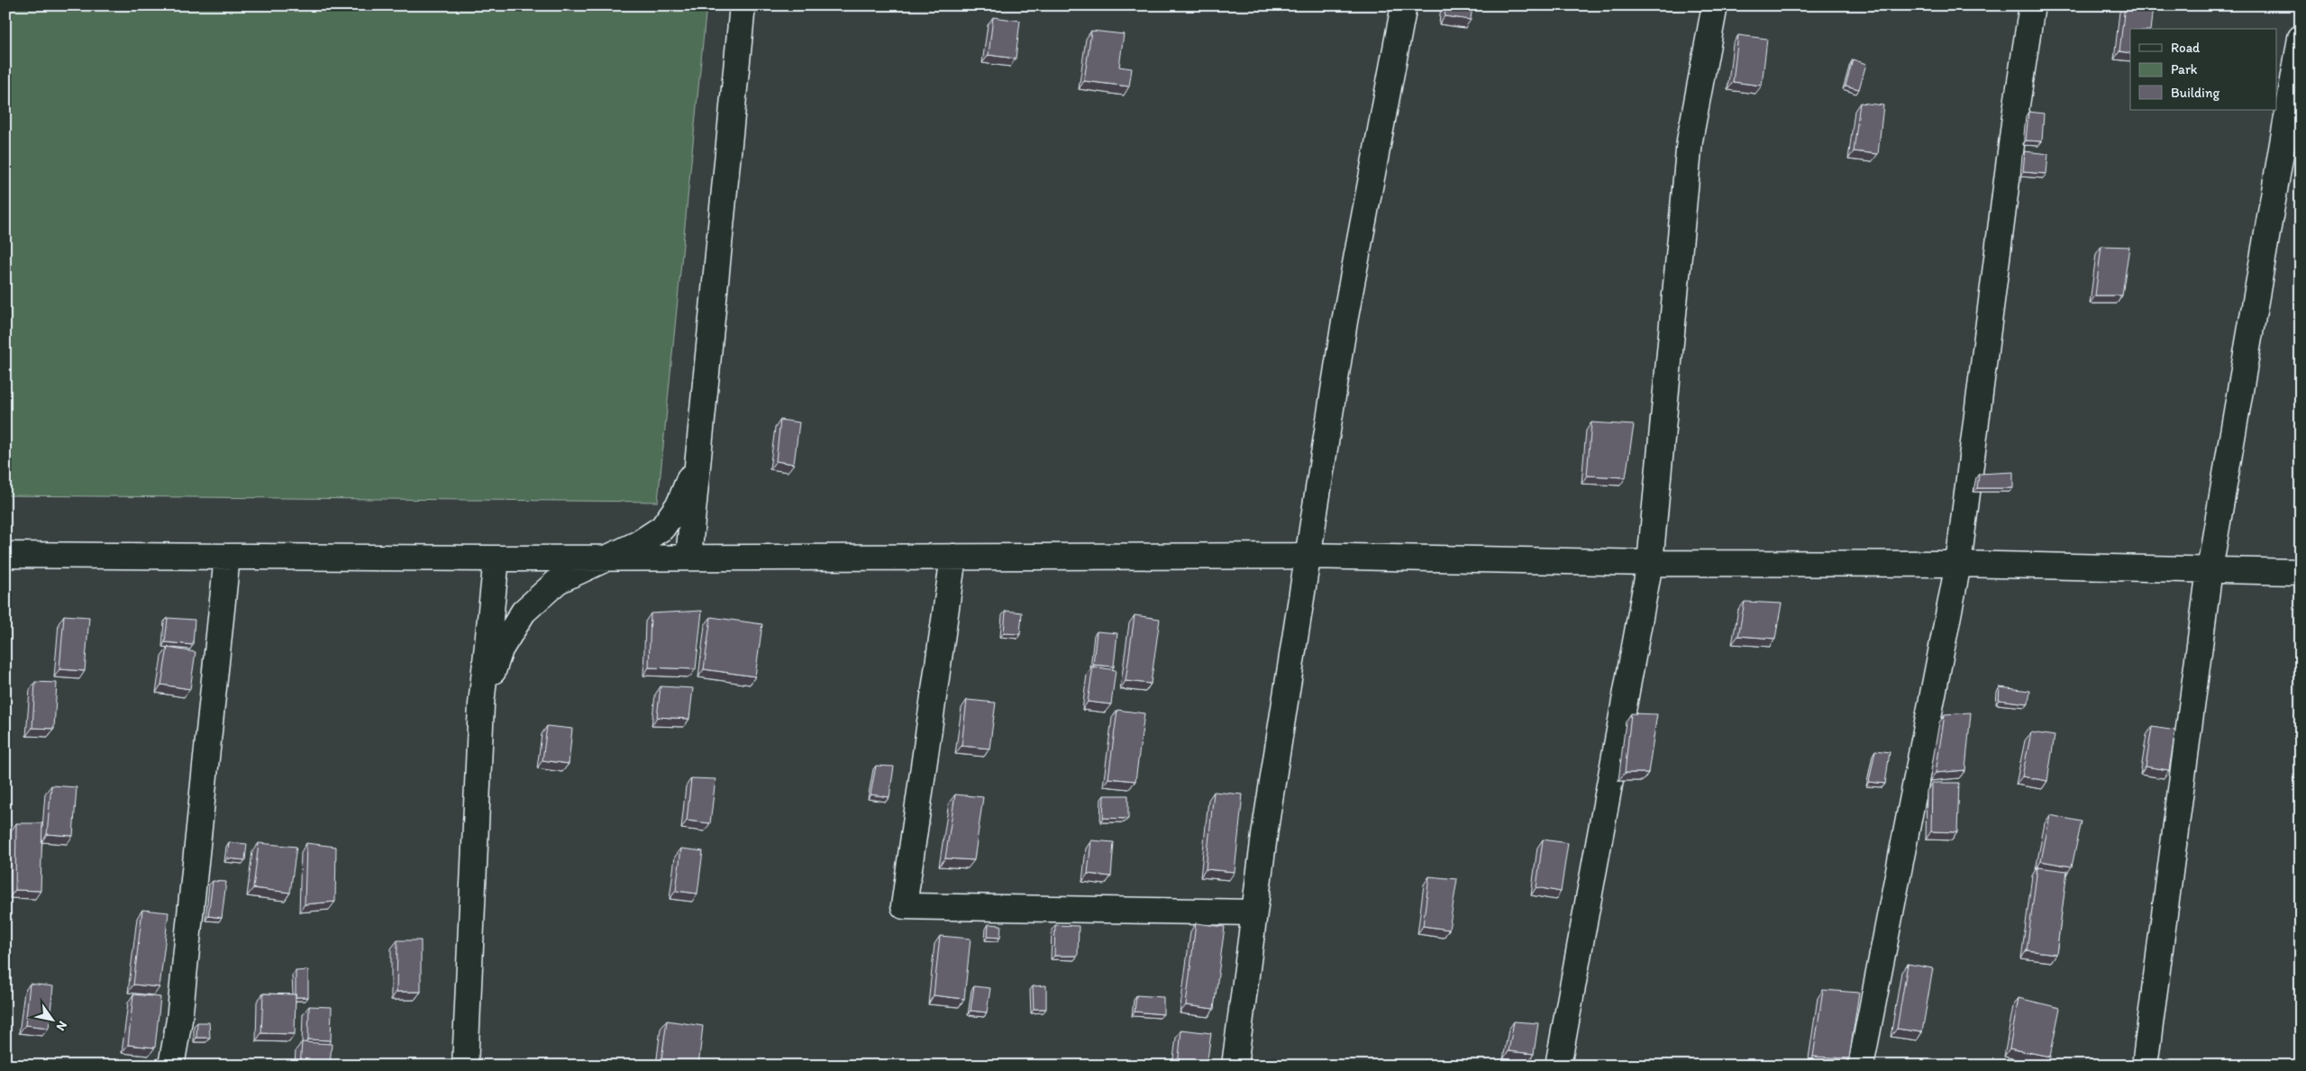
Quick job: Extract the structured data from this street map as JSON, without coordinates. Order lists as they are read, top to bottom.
{
  "legend": ["Road", "Park", "Building"],
  "north": "bottom right"
}
